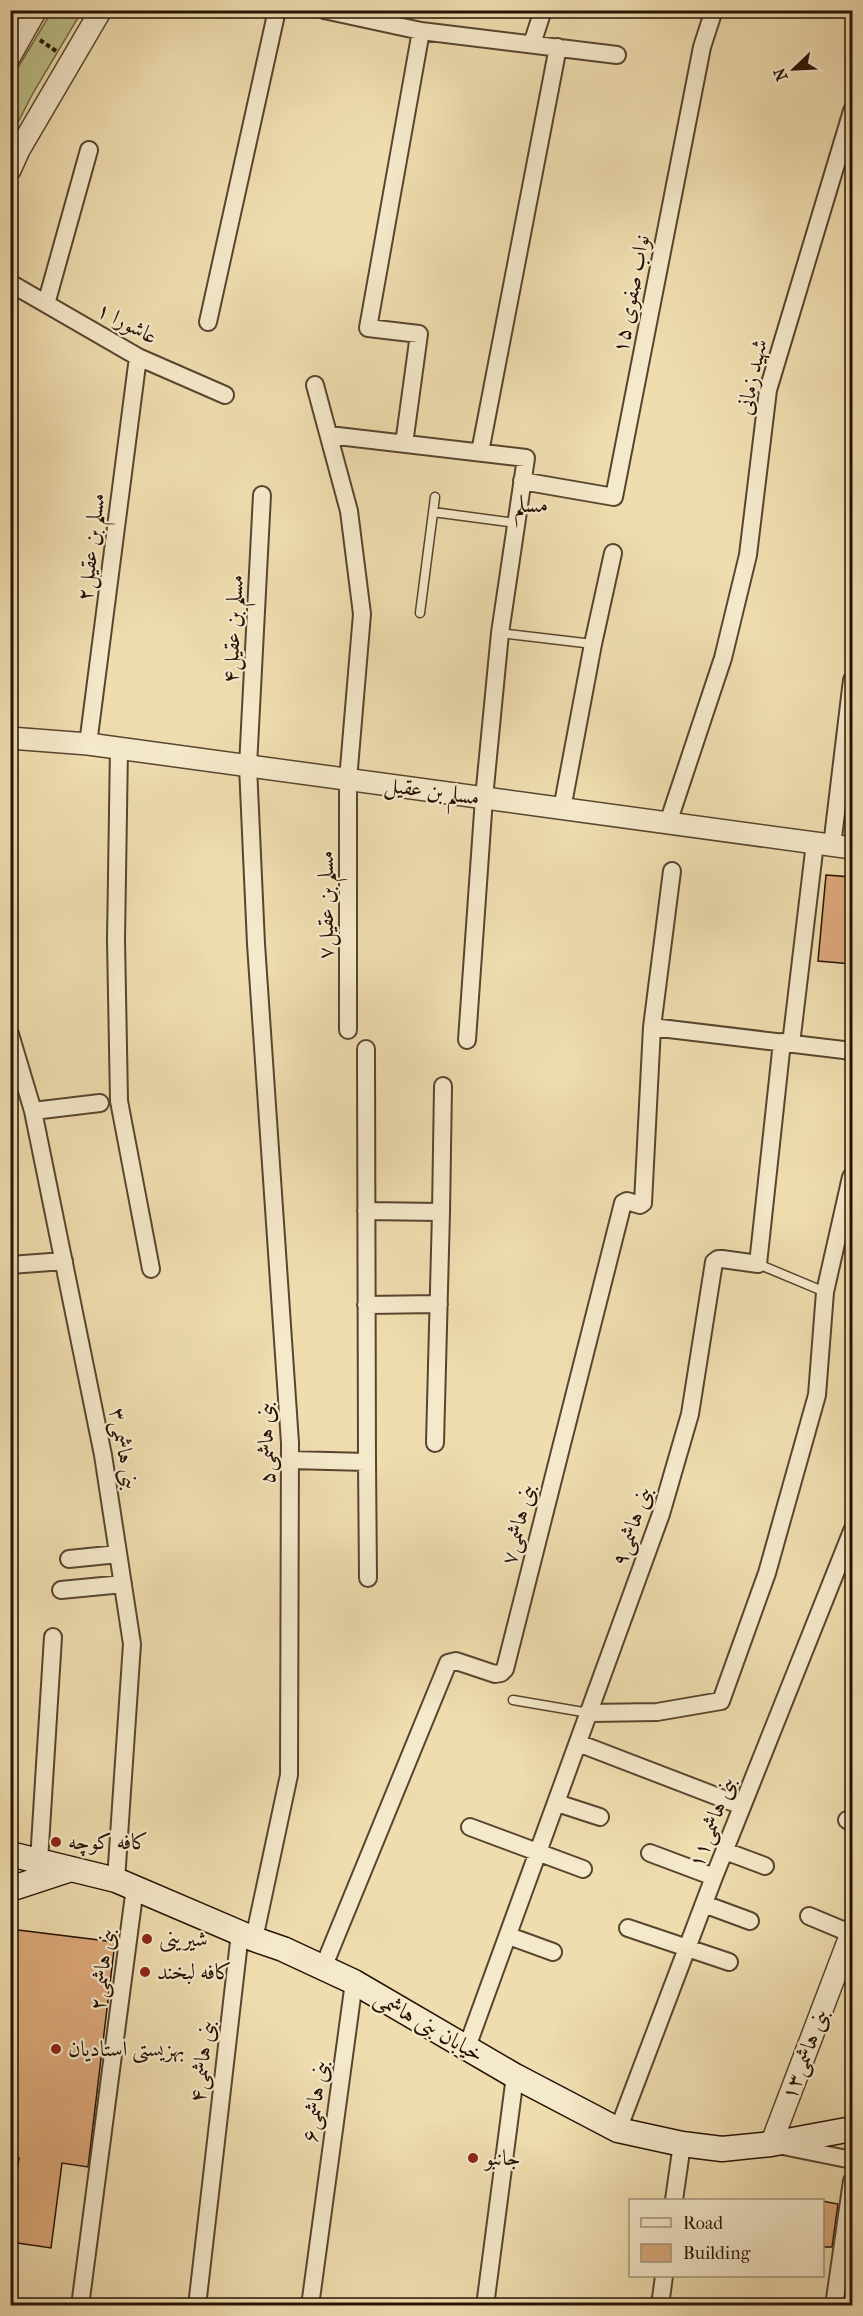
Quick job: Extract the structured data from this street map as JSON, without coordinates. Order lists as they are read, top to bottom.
{
  "streets": {
    "main road": ["خیابان بنی هاشمی"],
    "street": [
      "نواب صفوی ۱۵",
      "عاشورا ۱",
      "شهید زمانی",
      "مسلم بن عقیل۲",
      "مسلم بن عقیل۴",
      "مسلم بن عقیل",
      "مسلم بن عقیل۷",
      "بنی هاشمی۵",
      "بنی هاشمی۳",
      "بنی هاشمی۷",
      "بنی هاشمی۹",
      "بنی هاشمی۱۱",
      "۲بنی هاشمی",
      "بنی هاشمی۱۳",
      "۴بنی هاشمی",
      "۶بنی هاشمی"
    ]
  },
  "crossings": [
    ["عاشورا ۱", "مسلم بن عقیل۲"],
    ["شهید زمانی", "مسلم بن عقیل"],
    ["مسلم بن عقیل۲", "مسلم بن عقیل"],
    ["مسلم بن عقیل۴", "مسلم بن عقیل"],
    ["مسلم بن عقیل۴", "بنی هاشمی۵"],
    ["مسلم بن عقیل", "مسلم بن عقیل۷"],
    ["بنی هاشمی۵", "خیابان بنی هاشمی"],
    ["بنی هاشمی۵", "۴بنی هاشمی"],
    ["بنی هاشمی۳", "۲بنی هاشمی"],
    ["بنی هاشمی۳", "خیابان بنی هاشمی"],
    ["بنی هاشمی۷", "خیابان بنی هاشمی"],
    ["بنی هاشمی۹", "خیابان بنی هاشمی"],
    ["بنی هاشمی۱۱", "خیابان بنی هاشمی"],
    ["۲بنی هاشمی", "خیابان بنی هاشمی"],
    ["خیابان بنی هاشمی", "بنی هاشمی۱۳"],
    ["خیابان بنی هاشمی", "۴بنی هاشمی"],
    ["خیابان بنی هاشمی", "۶بنی هاشمی"]
  ],
  "districts": ["مسلم"],
  "places": [
    "کافه کوچه",
    "شیرینی",
    "کافه لبخند",
    "بهزیستی استادیان",
    "جانبو"
  ],
  "legend": ["Road", "Building"],
  "north": "bottom left"
}
